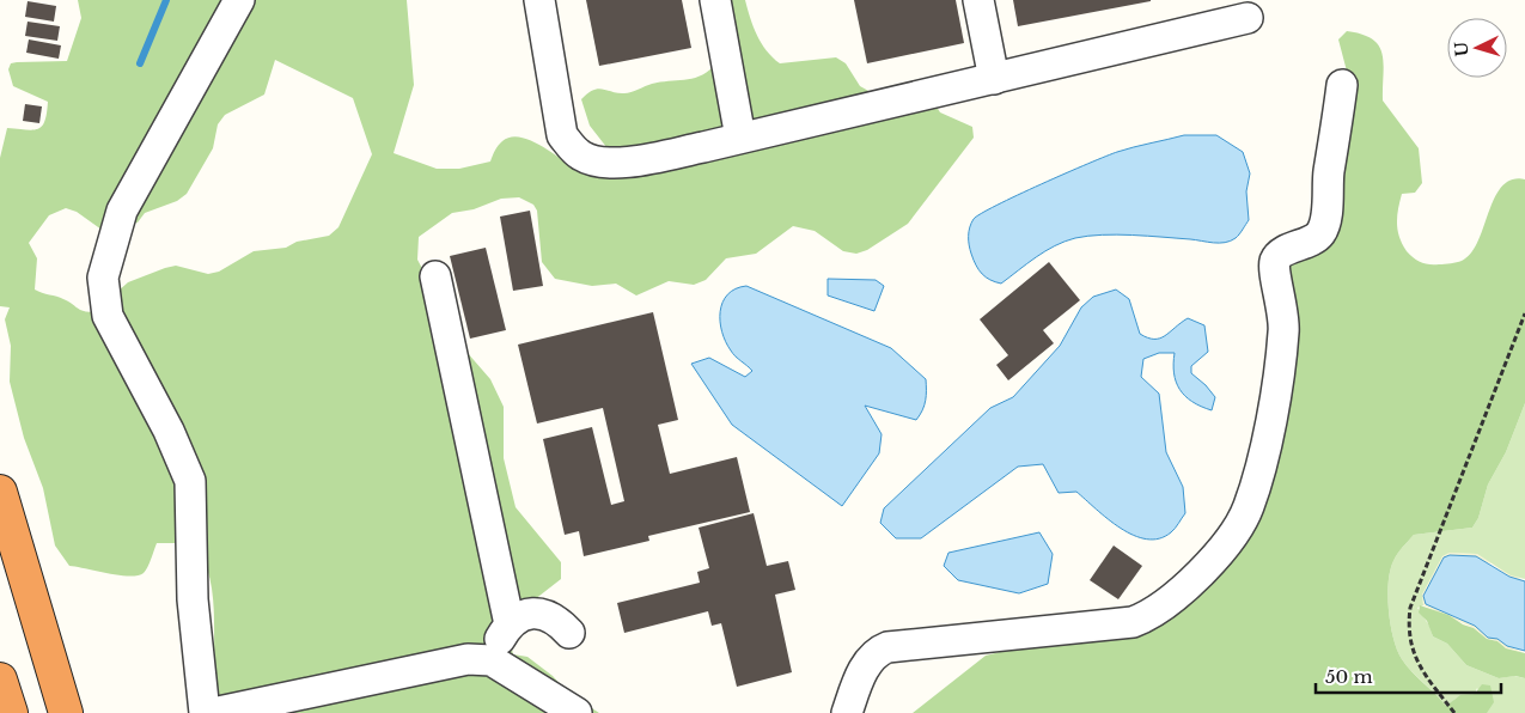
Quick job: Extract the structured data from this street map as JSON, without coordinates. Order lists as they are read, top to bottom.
{
  "scale_bar": "50 m",
  "north": "left"
}
